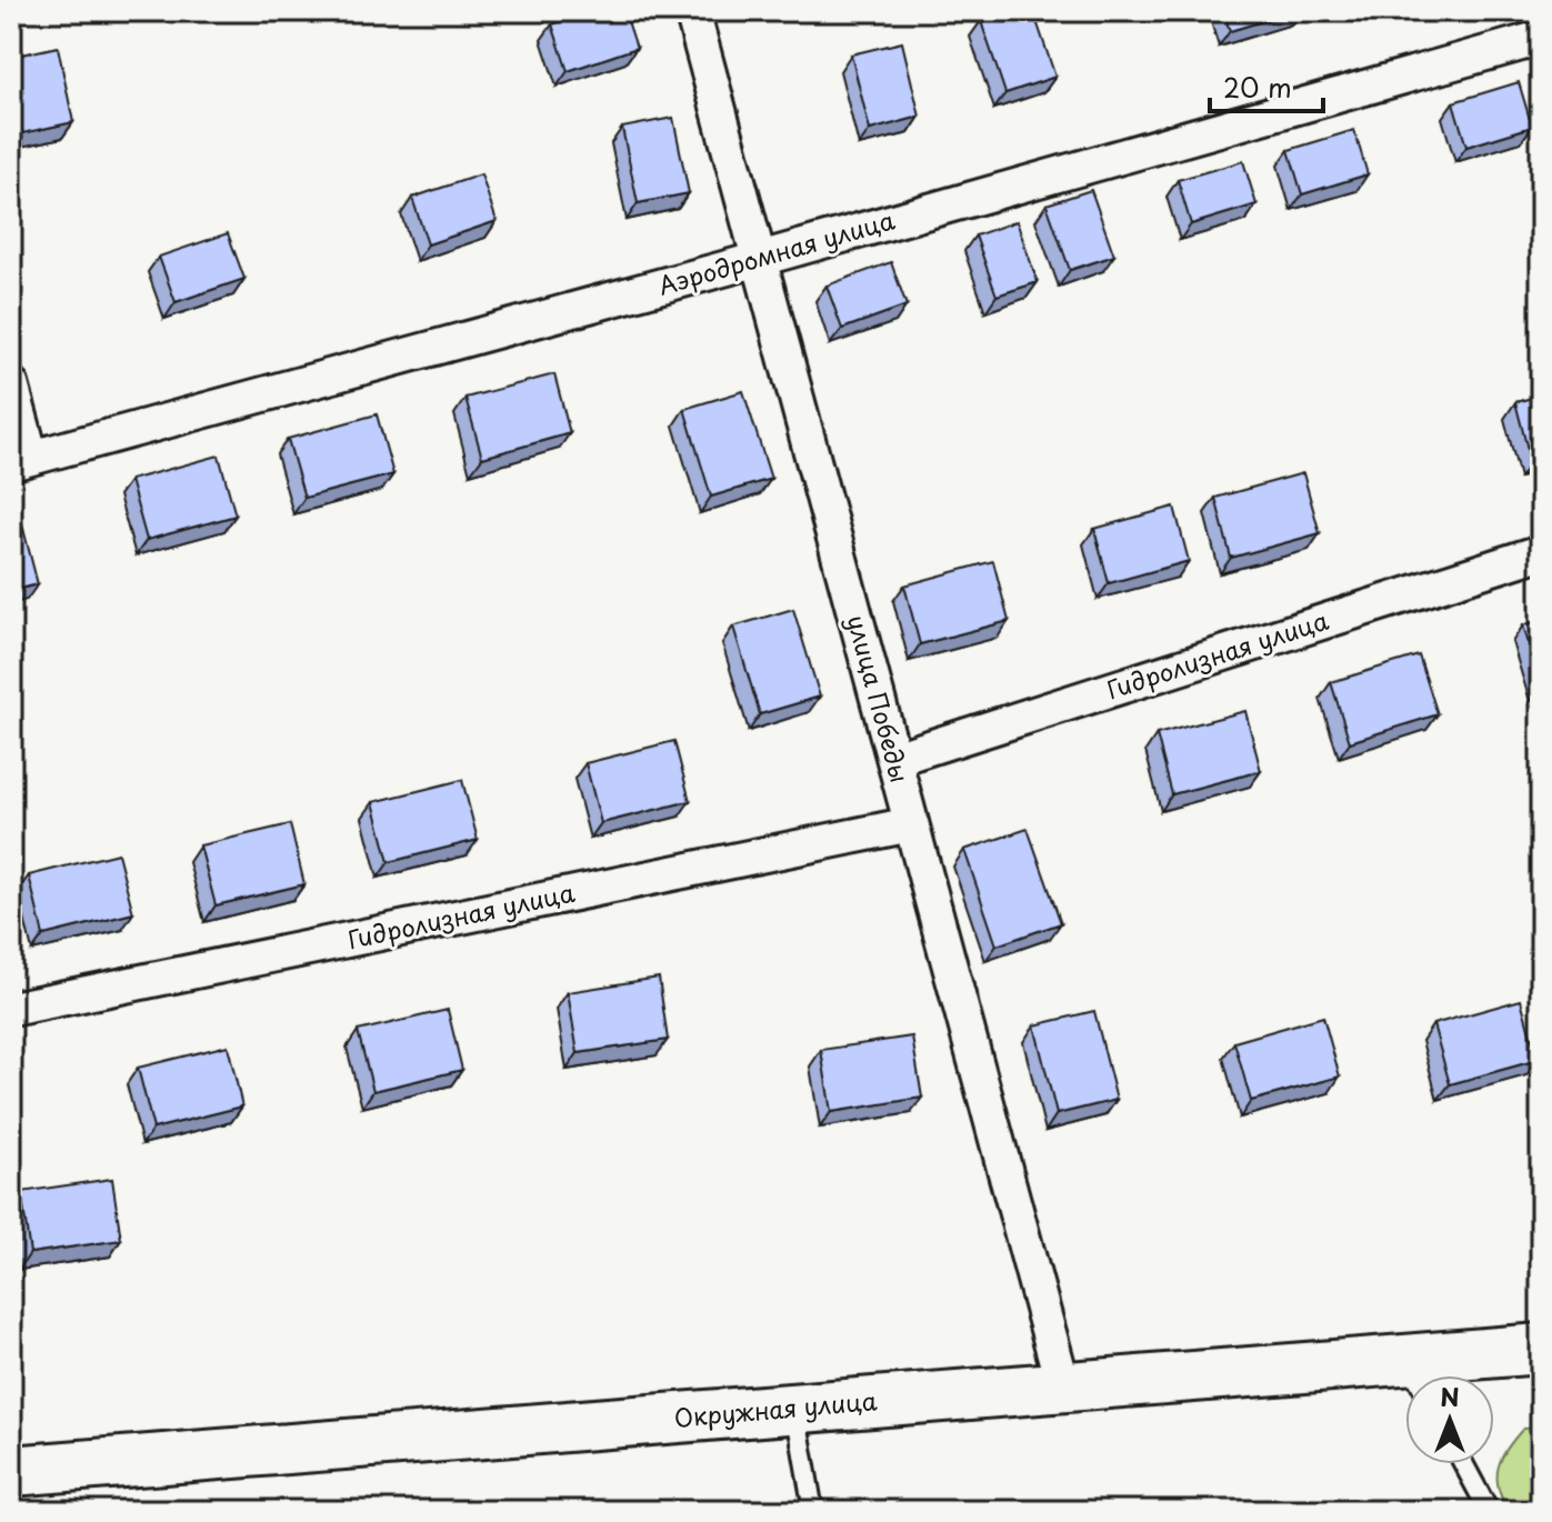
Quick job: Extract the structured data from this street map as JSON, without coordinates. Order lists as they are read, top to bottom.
{
  "streets": {
    "main road": ["Окружная улица"],
    "street": ["Аэродромная улица", "Гидролизная улица", "улица Победы"]
  },
  "crossings": [
    ["Аэродромная улица", "улица Победы"],
    ["Гидролизная улица", "улица Победы"],
    ["улица Победы", "Окружная улица"]
  ],
  "scale_bar": "20 m",
  "north": "top"
}
